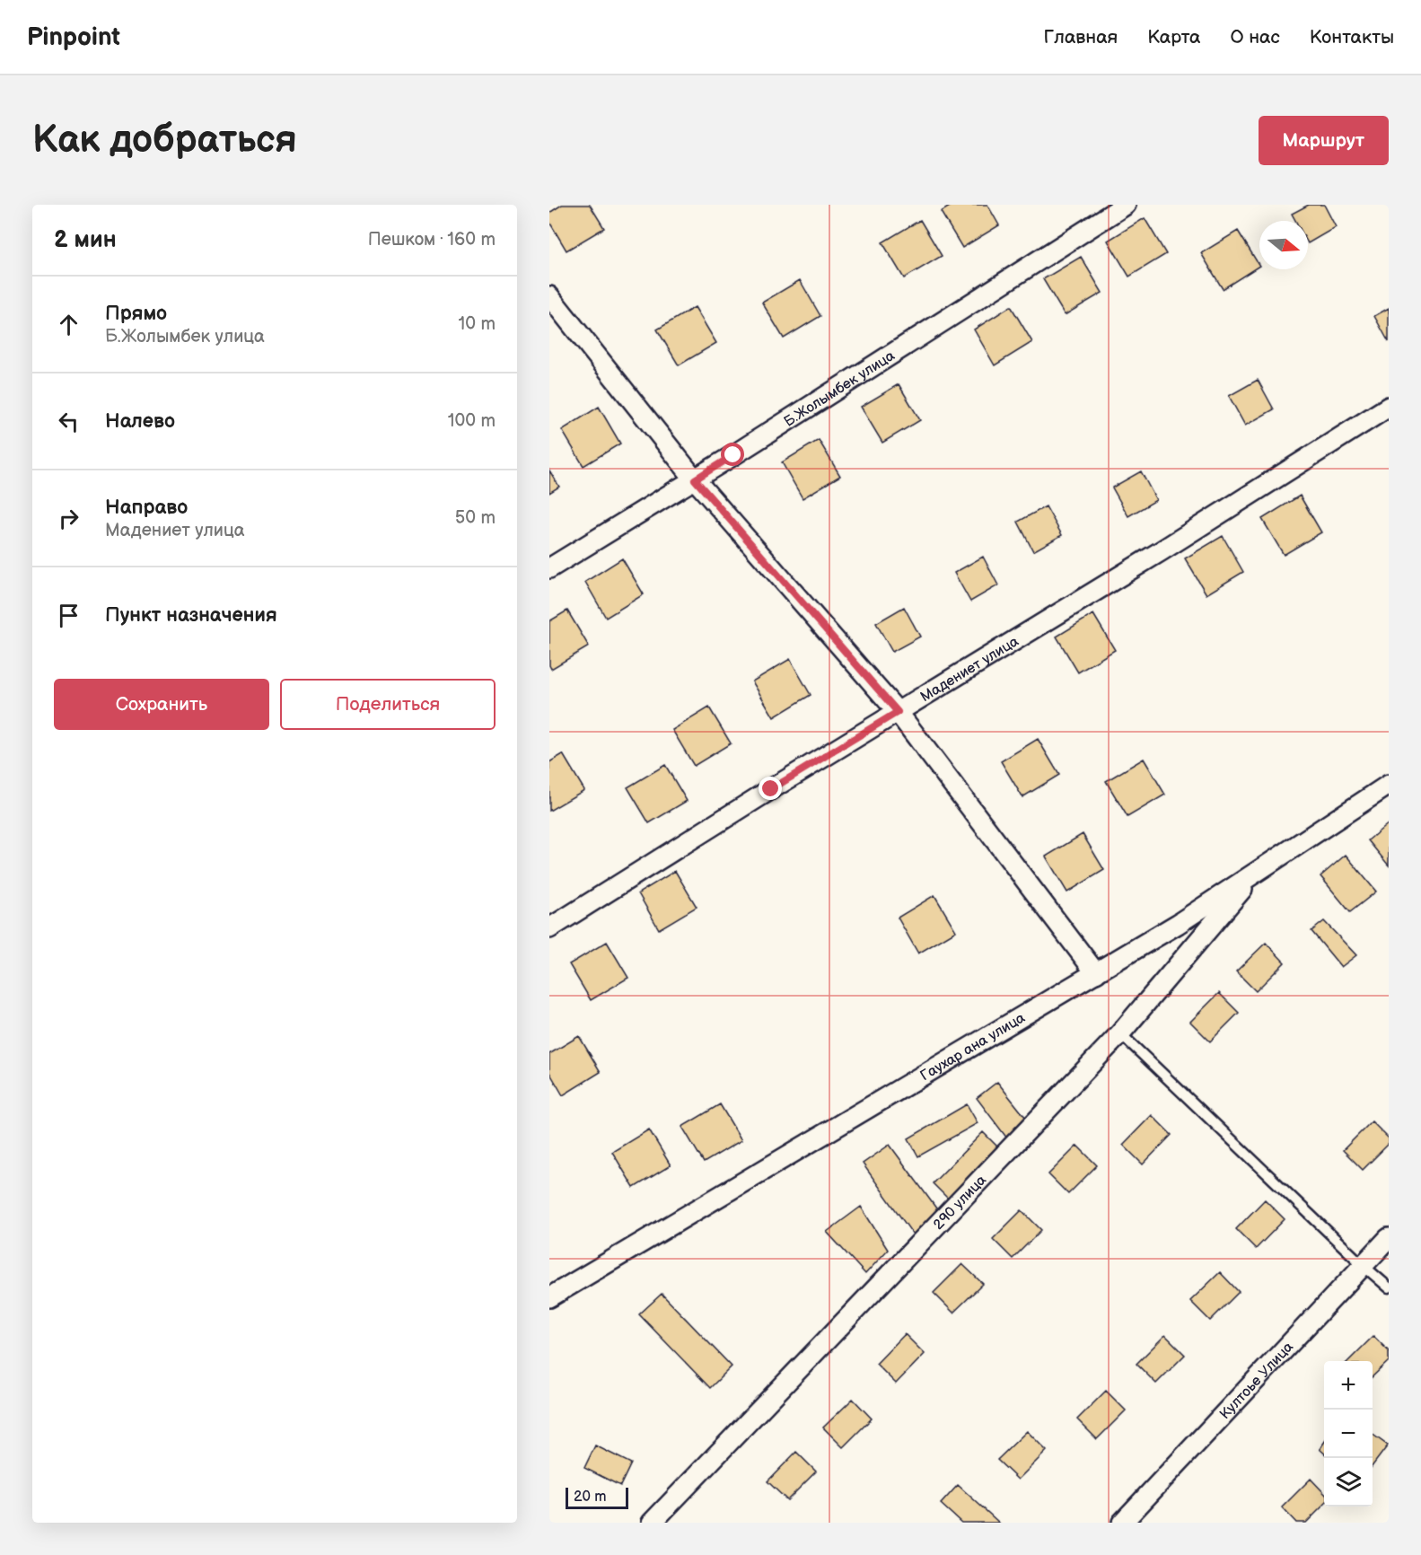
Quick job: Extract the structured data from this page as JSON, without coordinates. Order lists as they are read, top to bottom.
{
  "streets": {
    "street": [
      "Б.Жолымбек улица",
      "Мадениет улица",
      "Гаухар ана улица",
      "290 улица",
      "Култоье Улица"
    ]
  },
  "crossings": [
    ["Гаухар ана улица", "290 улица"]
  ],
  "scale_bar": "20 m",
  "north": "right",
  "page": {
    "header": "Pinpoint",
    "nav": [
      "Главная",
      "Карта",
      "О нас",
      "Контакты"
    ],
    "buttons": [
      "Маршрут",
      ["Сохранить", "Поделиться"]
    ],
    "title": "Как добраться",
    "heading": ["2 мин", "Пешком · 160 m"],
    "list": [
      ["Прямо", "Б.Жолымбек улица", "10 m"],
      ["Налево", "100 m"],
      ["Направо", "Мадениет улица", "50 m"],
      "Пункт назначения"
    ],
    "map_buttons": ["+", "−"],
    "scale": "20 m"
  }
}
